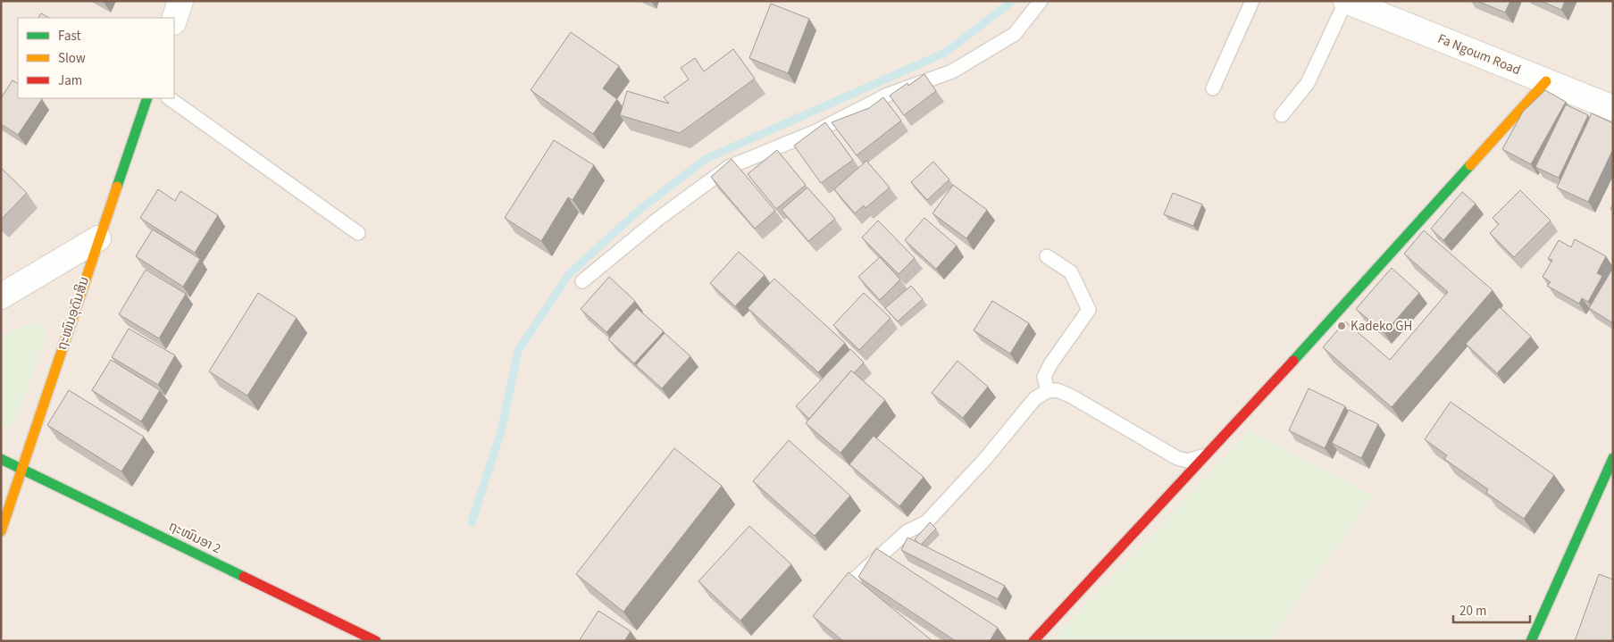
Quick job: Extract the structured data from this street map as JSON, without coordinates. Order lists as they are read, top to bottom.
{
  "streets": {
    "street": ["Fa Ngoum Road", "ຖະໜົນອຸດົມສິນ", "ຖະໜົນອາ 2"]
  },
  "crossings": [
    ["ຖະໜົນອຸດົມສິນ", "ຖະໜົນອາ 2"]
  ],
  "places": ["Kadeko GH"],
  "legend": ["Fast", "Slow", "Jam"],
  "scale_bar": "20 m"
}
